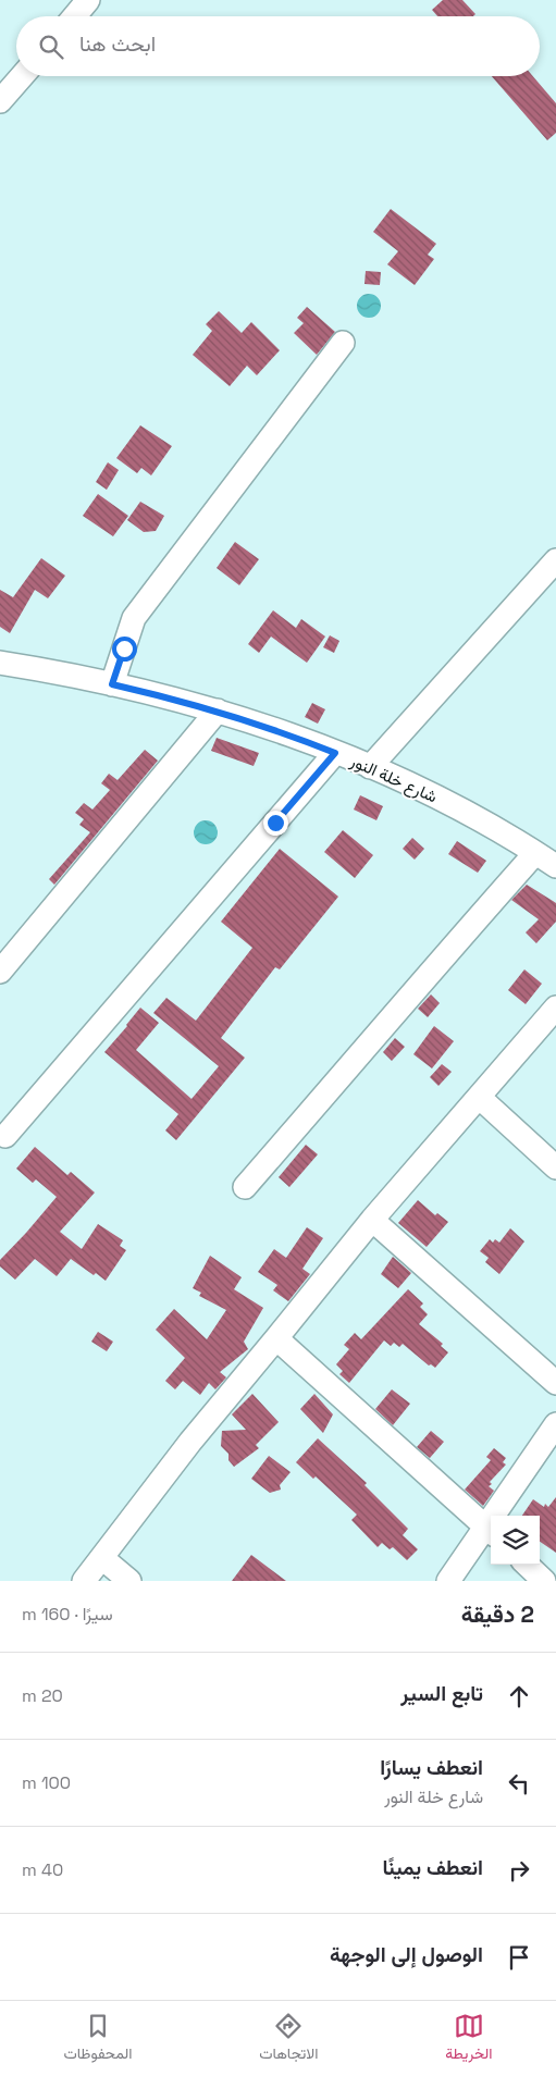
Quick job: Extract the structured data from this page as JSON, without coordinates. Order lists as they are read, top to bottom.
{
  "streets": {
    "street": ["شارع خلة النور"]
  },
  "page": {
    "search": "ابحث هنا",
    "heading": ["2 دقيقة", "سيرًا · 160 m"],
    "list": [
      ["تابع السير", "20 m"],
      ["انعطف يسارًا", "شارع خلة النور", "100 m"],
      ["انعطف يمينًا", "40 m"],
      "الوصول إلى الوجهة"
    ],
    "nav": ["الخريطة", "الاتجاهات", "المحفوظات"]
  }
}
